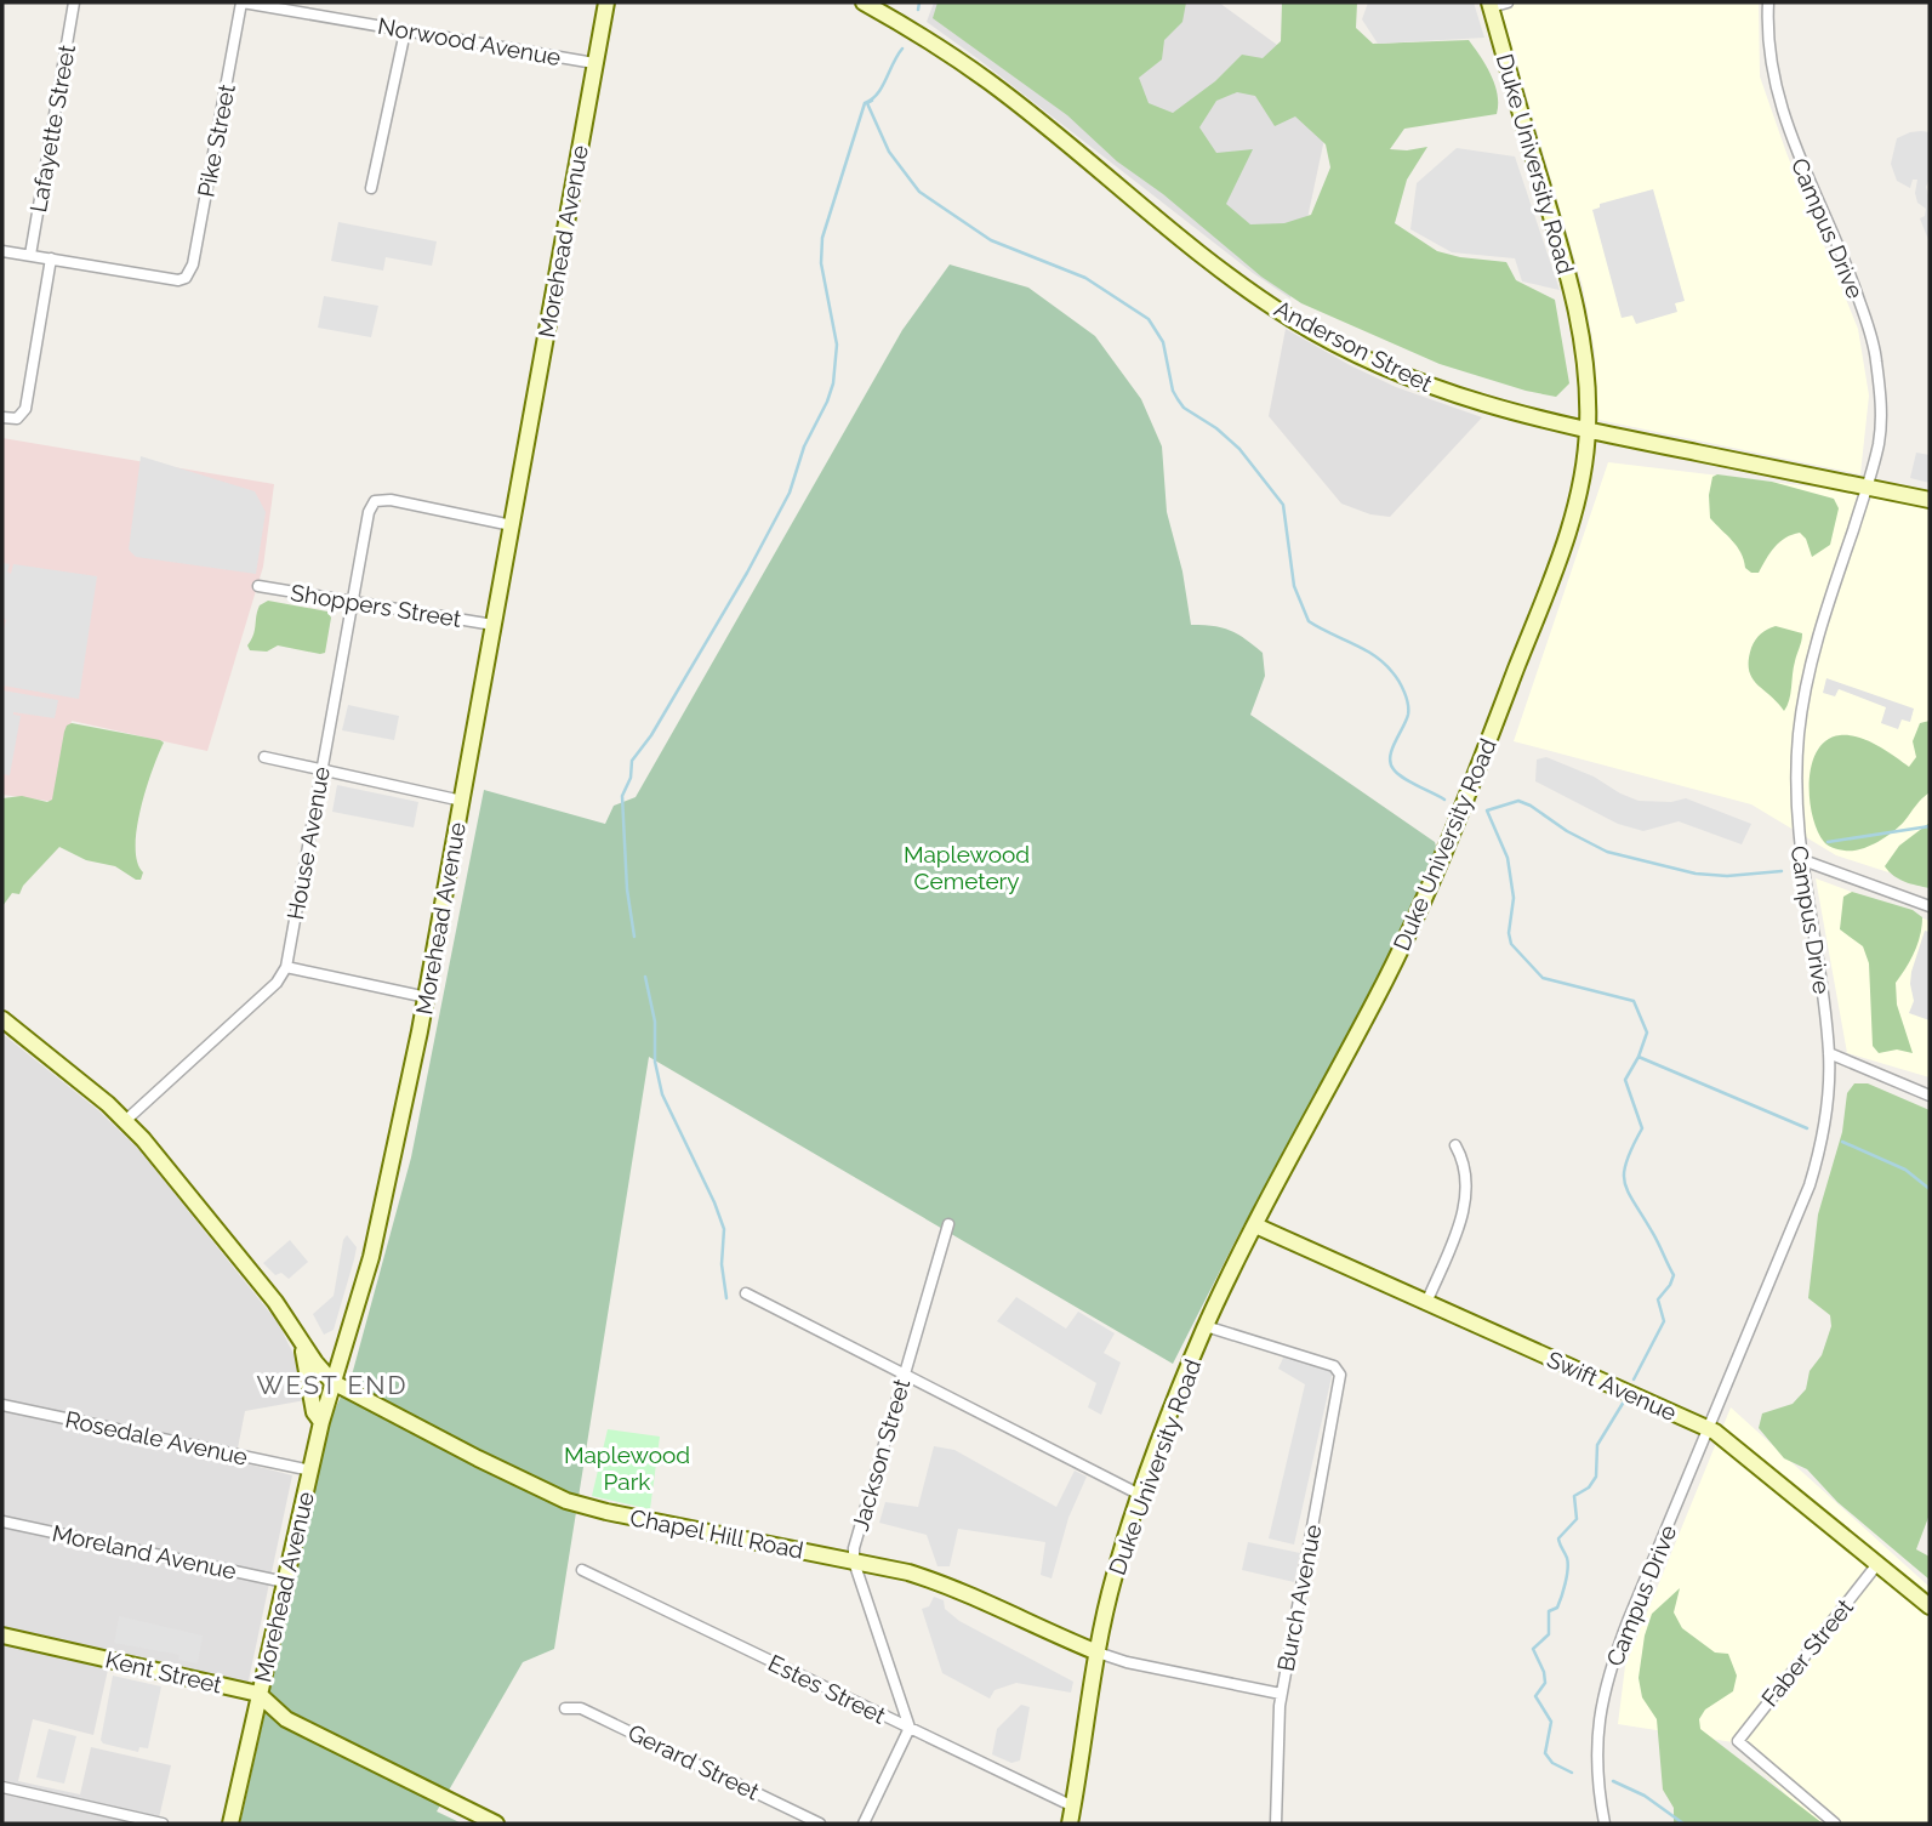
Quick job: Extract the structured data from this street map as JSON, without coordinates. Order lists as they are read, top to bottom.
{
  "streets": {
    "street": [
      "Norwood Avenue",
      "Lafayette Street",
      "Pike Street",
      "Duke University Road",
      "Campus Drive",
      "Morehead Avenue",
      "Anderson Street",
      "Shoppers Street",
      "House Avenue",
      "Swift Avenue",
      "Rosedale Avenue",
      "Jackson Street",
      "Chapel Hill Road",
      "Moreland Avenue",
      "Burch Avenue",
      "Faber Street",
      "Kent Street",
      "Estes Street",
      "Gerard Street"
    ]
  },
  "crossings": [
    ["Norwood Avenue", "Pike Street"],
    ["Norwood Avenue", "Morehead Avenue"],
    ["Duke University Road", "Anderson Street"],
    ["Duke University Road", "Swift Avenue"],
    ["Duke University Road", "Chapel Hill Road"],
    ["Duke University Road", "Burch Avenue"],
    ["Duke University Road", "Estes Street"],
    ["Campus Drive", "Anderson Street"],
    ["Campus Drive", "Swift Avenue"],
    ["Morehead Avenue", "Shoppers Street"],
    ["Morehead Avenue", "House Avenue"],
    ["Morehead Avenue", "Rosedale Avenue"],
    ["Morehead Avenue", "Chapel Hill Road"],
    ["Morehead Avenue", "Moreland Avenue"],
    ["Morehead Avenue", "Kent Street"],
    ["Shoppers Street", "House Avenue"],
    ["Swift Avenue", "Faber Street"],
    ["Jackson Street", "Chapel Hill Road"],
    ["Jackson Street", "Estes Street"]
  ],
  "districts": ["WEST END"],
  "parks": ["Maplewood Cemetery", "Maplewood Park"]
}
